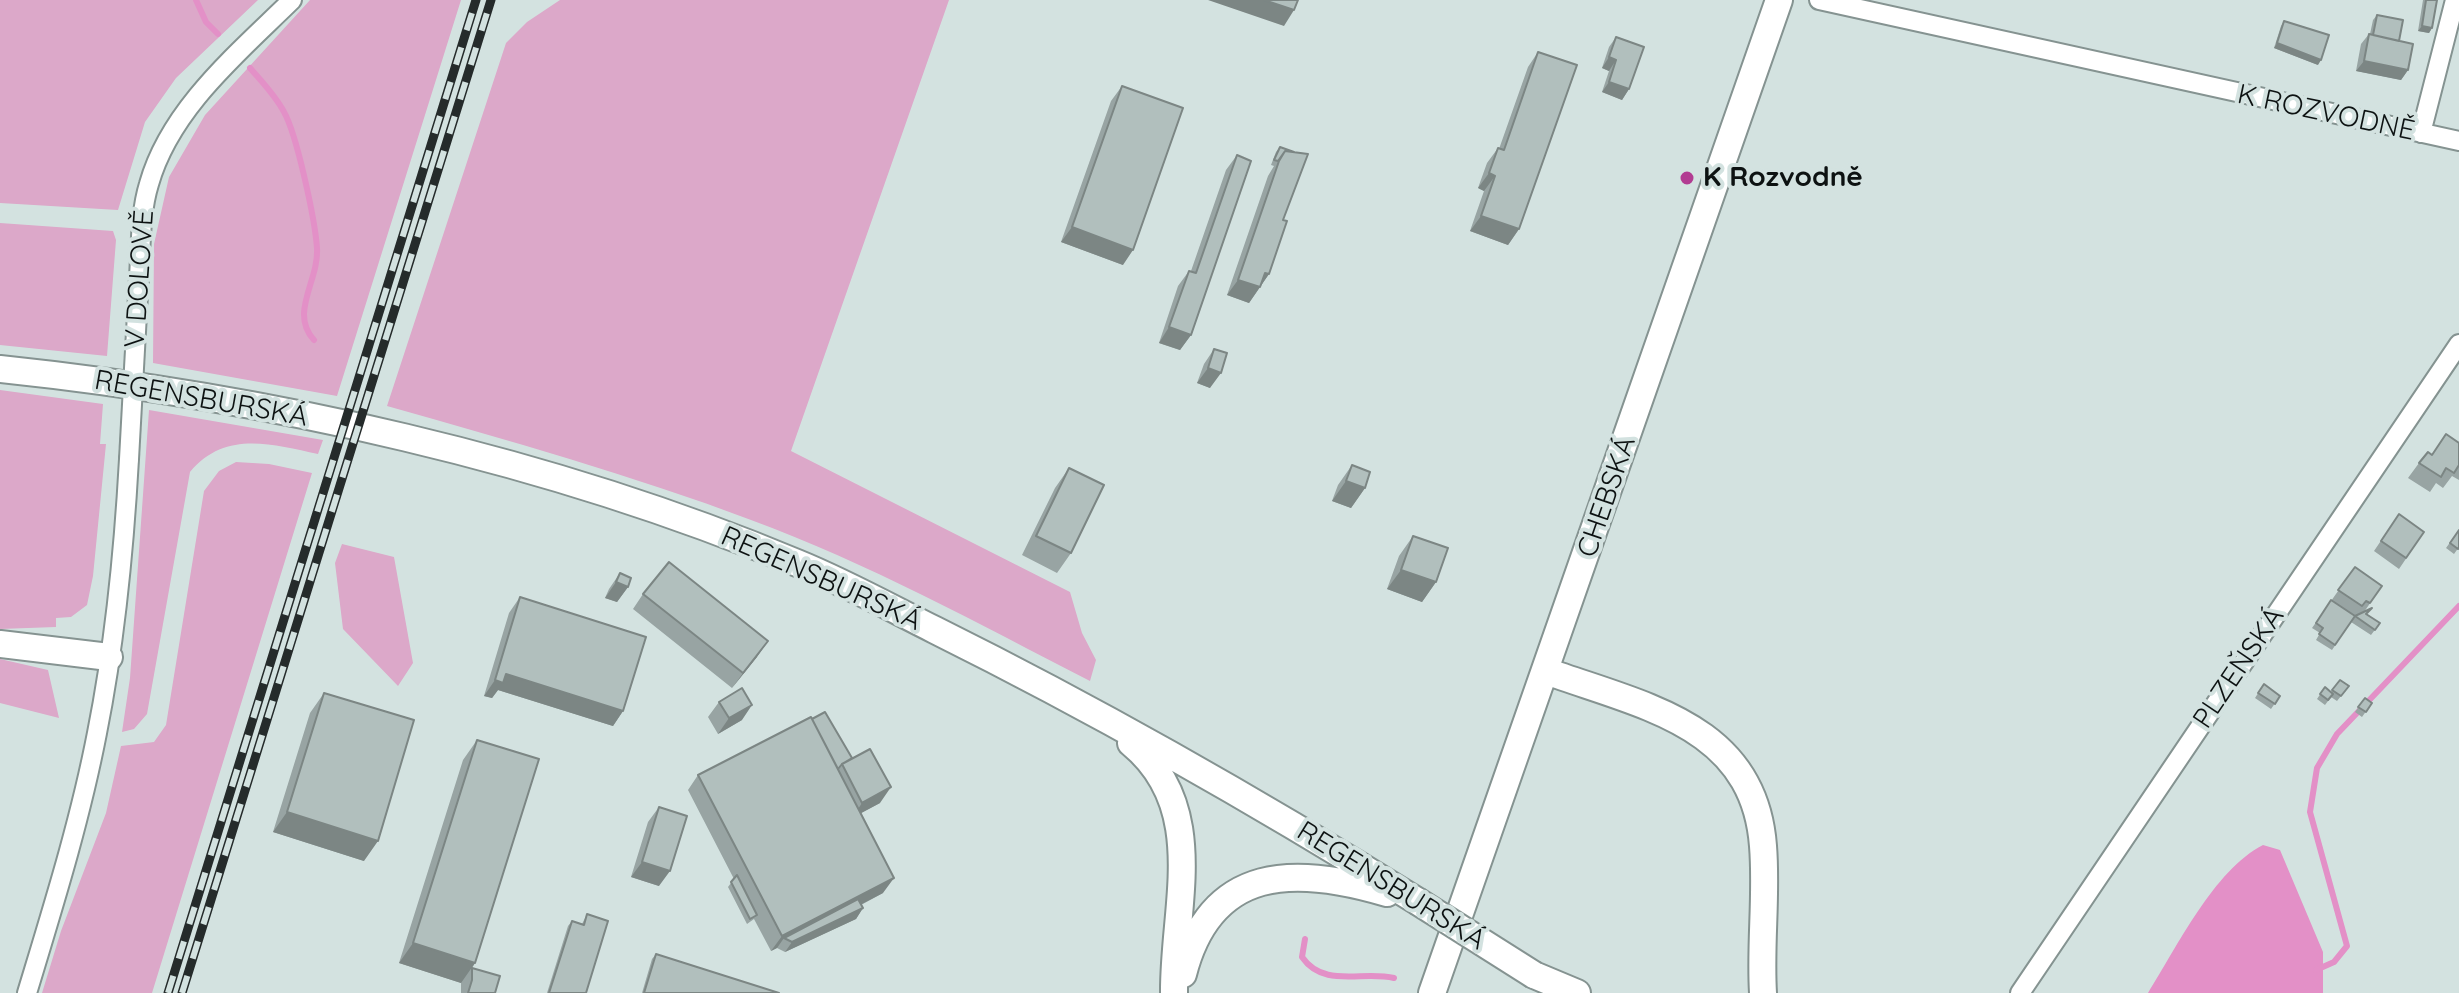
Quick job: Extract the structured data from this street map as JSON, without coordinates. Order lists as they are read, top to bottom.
{
  "streets": {
    "main road": ["REGENSBURSKÁ", "CHEBSKÁ"],
    "street": ["K ROZVODNĚ", "V DOLOVĚ", "PLZEŇSKÁ"]
  },
  "places": ["K Rozvodně"]
}
